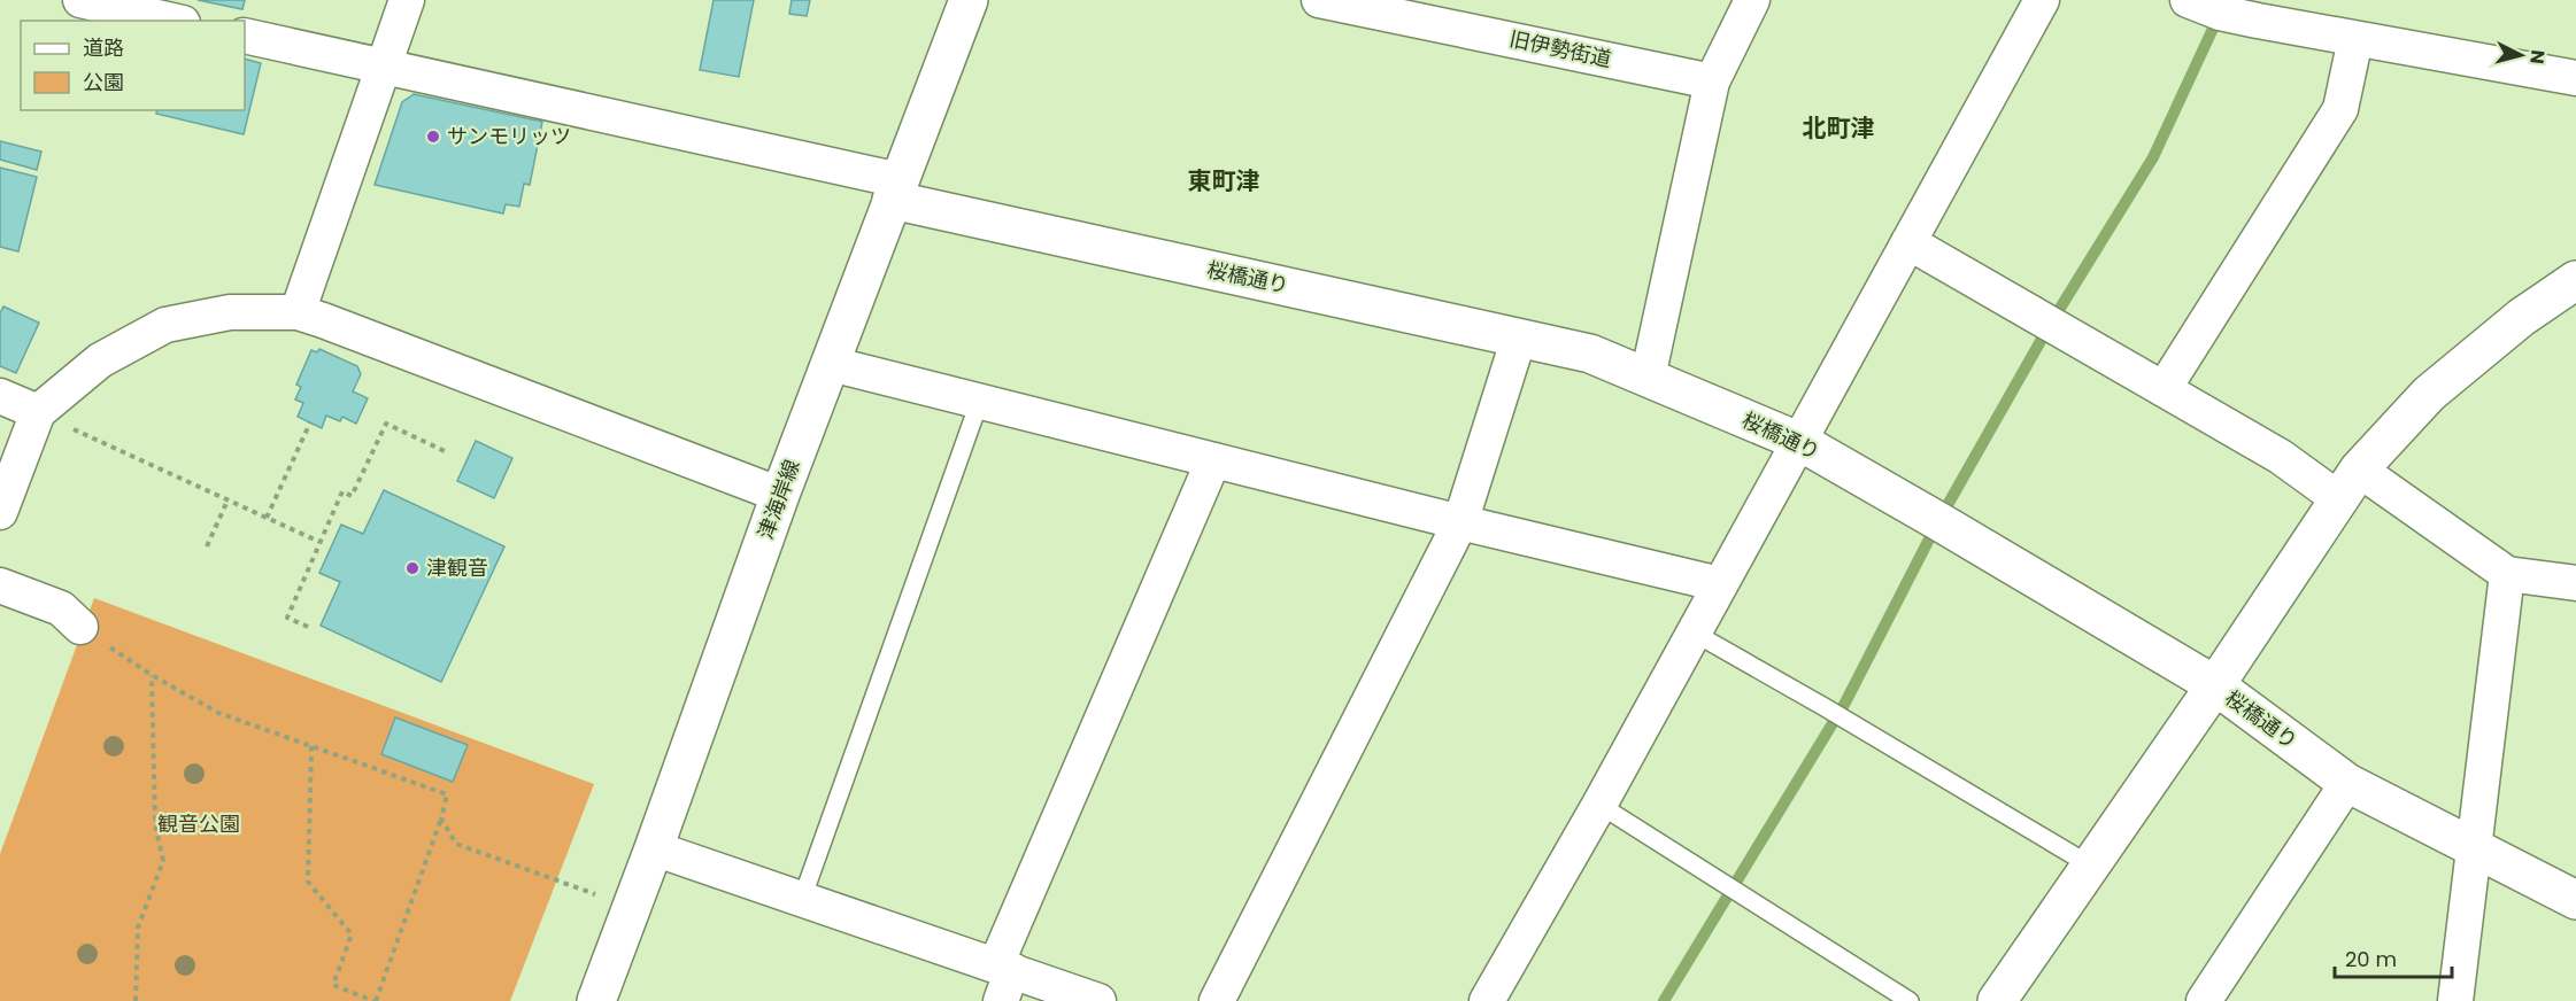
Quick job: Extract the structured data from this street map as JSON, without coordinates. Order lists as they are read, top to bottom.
{
  "streets": {
    "street": ["旧伊勢街道", "桜橋通り", "津海岸線"]
  },
  "crossings": [
    ["桜橋通り", "津海岸線"]
  ],
  "districts": ["北町津", "東町津"],
  "parks": ["観音公園"],
  "places": ["サンモリッツ", "津観音"],
  "legend": ["道路", "公園"],
  "scale_bar": "20 m",
  "north": "right"
}
